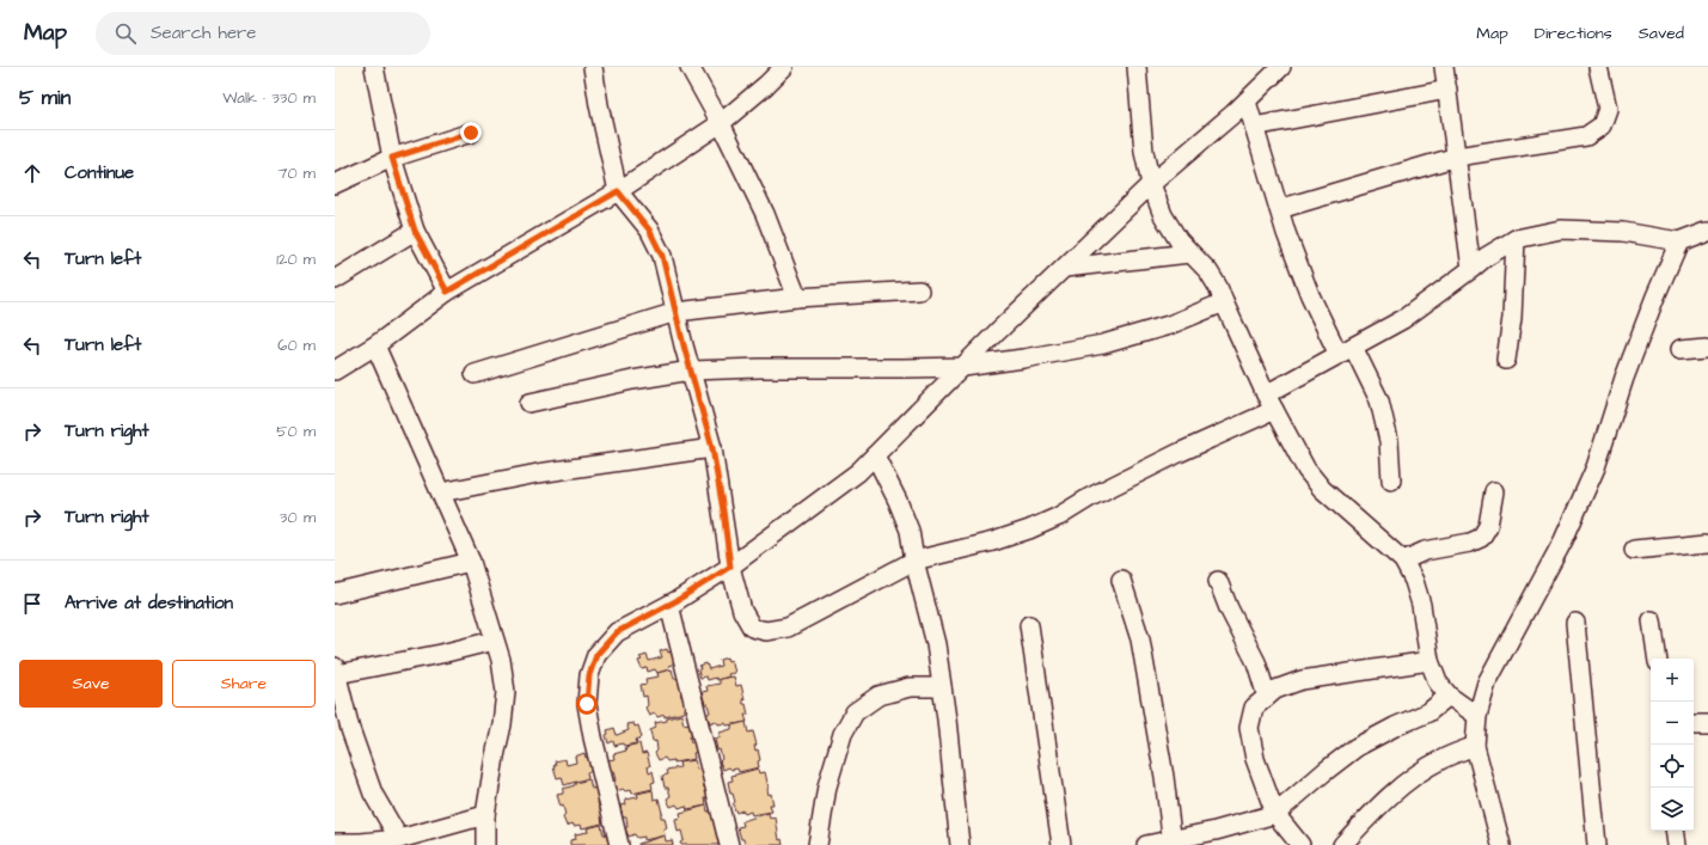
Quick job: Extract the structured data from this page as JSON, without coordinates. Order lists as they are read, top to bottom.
{
  "page": {
    "header": "Map",
    "search": "Search here",
    "nav": ["Map", "Directions", "Saved"],
    "heading": ["5 min", "Walk · 330 m"],
    "list": [
      ["Continue", "70 m"],
      ["Turn left", "120 m"],
      ["Turn left", "60 m"],
      ["Turn right", "50 m"],
      ["Turn right", "30 m"],
      "Arrive at destination"
    ],
    "buttons": ["Save", "Share"],
    "map_buttons": ["+", "−"]
  }
}
